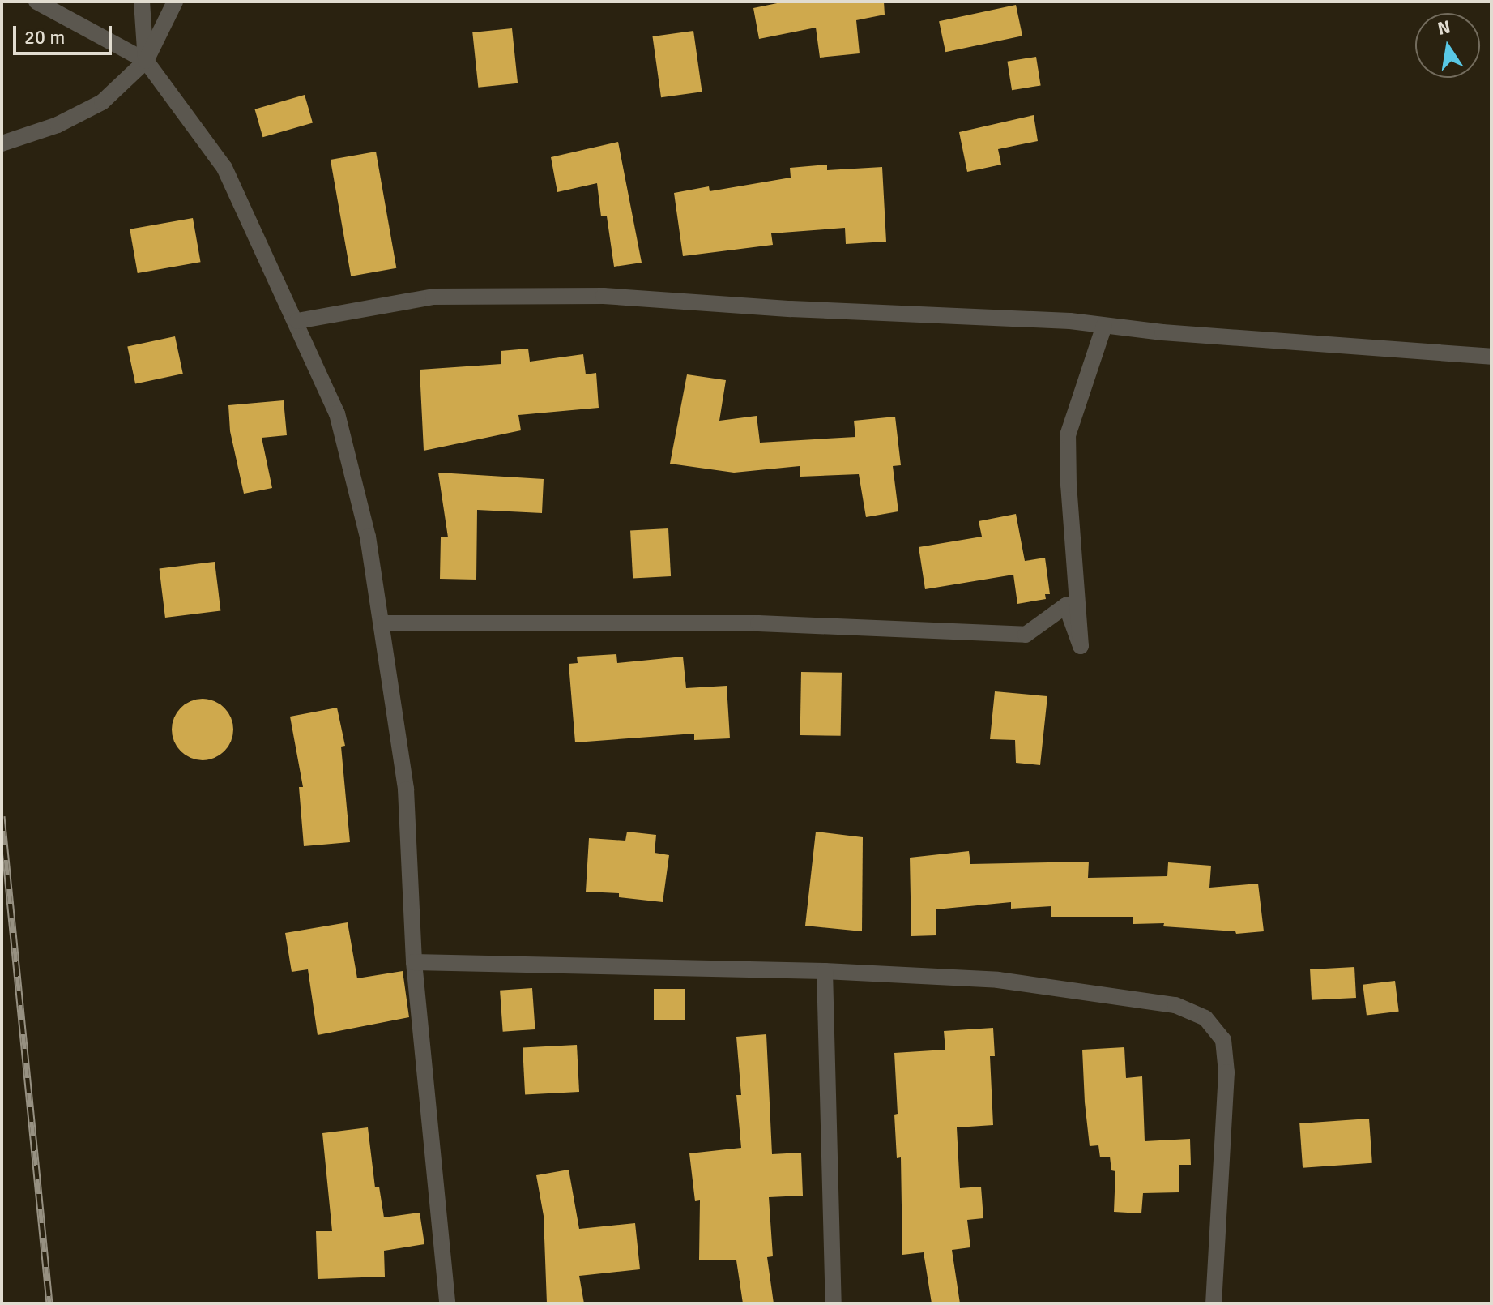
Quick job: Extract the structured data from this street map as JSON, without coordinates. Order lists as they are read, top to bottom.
{
  "scale_bar": "20 m",
  "north": "top"
}
